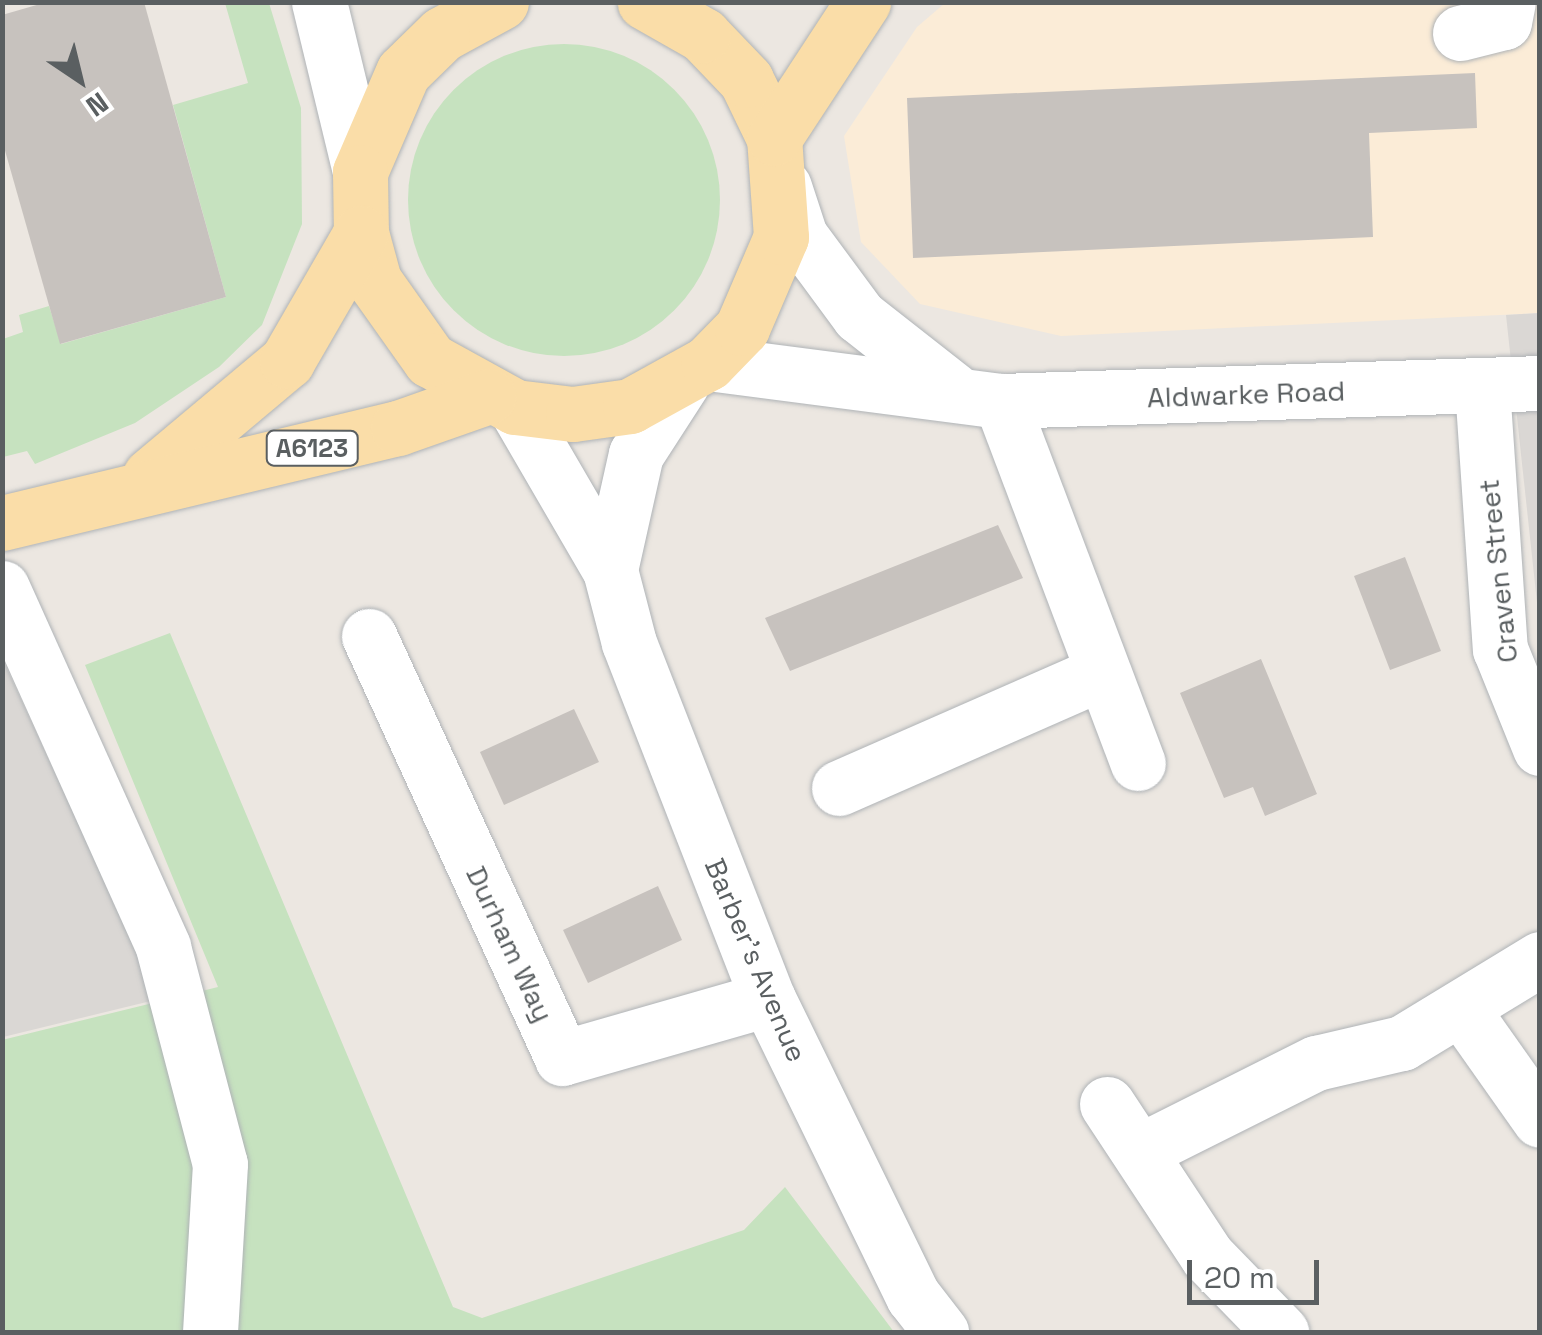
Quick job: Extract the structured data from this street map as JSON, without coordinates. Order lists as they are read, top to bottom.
{
  "streets": {
    "main road": ["A6123"],
    "street": [
      "Aldwarke Road",
      "Craven Street",
      "Durham Way",
      "Barber's Avenue"
    ]
  },
  "crossings": [
    ["Aldwarke Road", "Craven Street"],
    ["Aldwarke Road", "Barber's Avenue"],
    ["A6123", "Barber's Avenue"],
    ["Durham Way", "Barber's Avenue"]
  ],
  "scale_bar": "20 m",
  "north": "bottom right"
}
